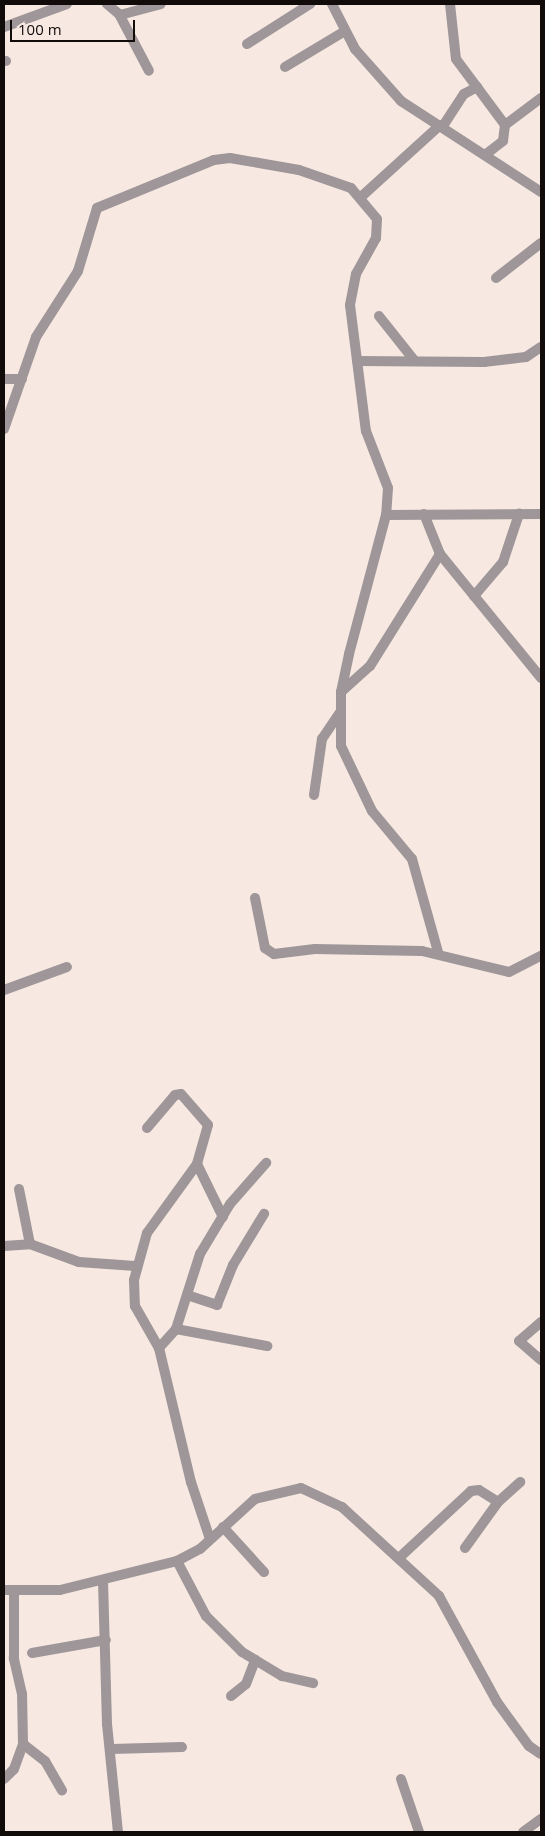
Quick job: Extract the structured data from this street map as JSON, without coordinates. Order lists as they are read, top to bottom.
{
  "scale_bar": "100 m"
}
